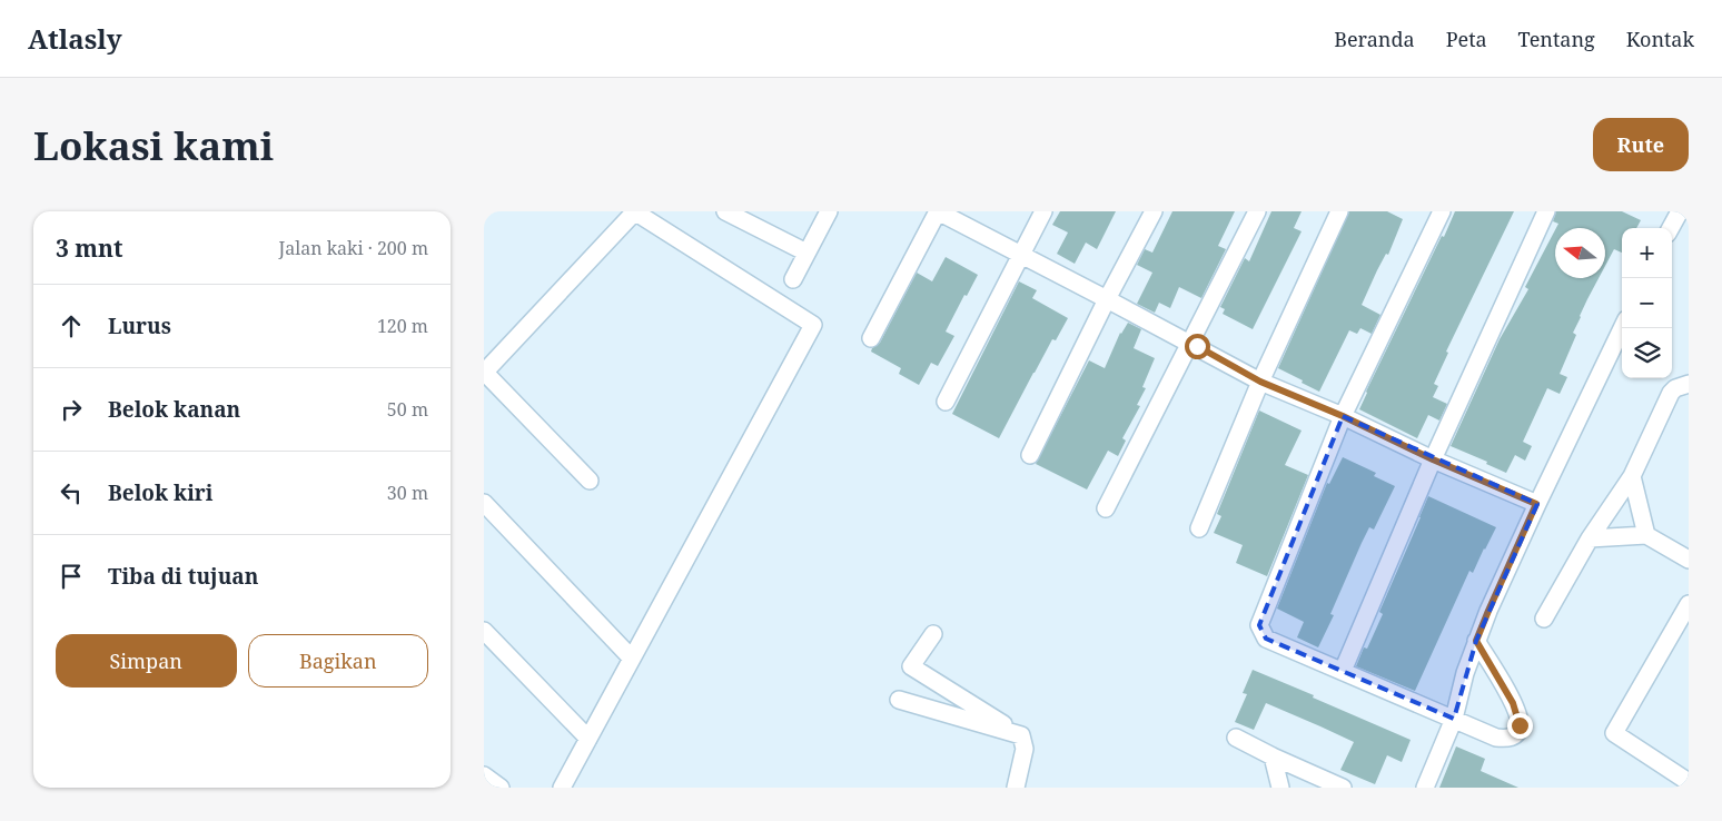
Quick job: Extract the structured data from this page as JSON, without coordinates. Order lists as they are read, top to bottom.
{
  "north": "left",
  "page": {
    "header": "Atlasly",
    "nav": [
      "Beranda",
      "Peta",
      "Tentang",
      "Kontak"
    ],
    "buttons": [
      "Rute",
      ["Simpan", "Bagikan"]
    ],
    "title": "Lokasi kami",
    "heading": ["3 mnt", "Jalan kaki · 200 m"],
    "map_buttons": ["+", "−"],
    "list": [
      ["Lurus", "120 m"],
      ["Belok kanan", "50 m"],
      ["Belok kiri", "30 m"],
      "Tiba di tujuan"
    ]
  }
}
